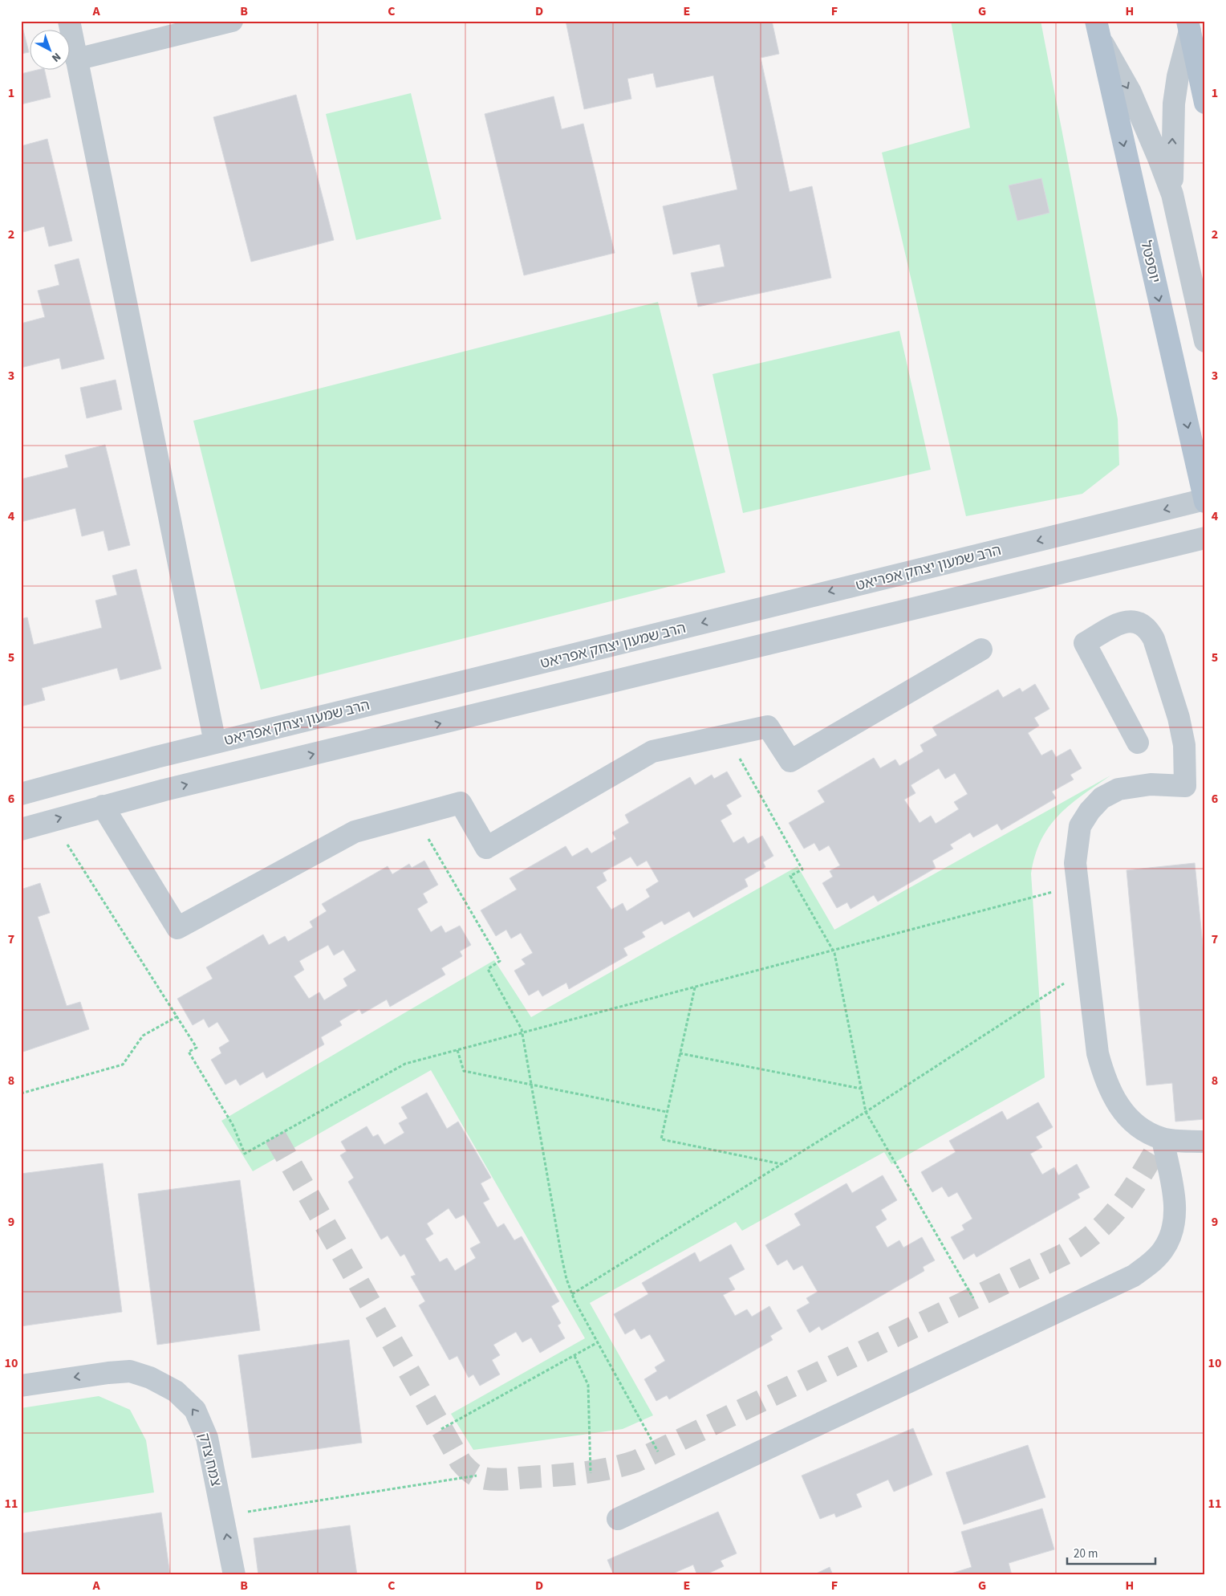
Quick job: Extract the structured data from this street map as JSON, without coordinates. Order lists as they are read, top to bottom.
{
  "streets": {
    "main road": ["יוספטל"],
    "street": ["הרב שמעון יצחק אפריאט", "צמח צדק"]
  },
  "crossings": [
    ["יוספטל", "הרב שמעון יצחק אפריאט"]
  ],
  "one_way": ["יוספטל"],
  "scale_bar": "20 m",
  "north": "bottom right",
  "grid": {
    "columns": [
      "A",
      "B",
      "C",
      "D",
      "E",
      "F",
      "G",
      "H"
    ],
    "rows": [
      "1",
      "2",
      "3",
      "4",
      "5",
      "6",
      "7",
      "8",
      "9",
      "10",
      "11"
    ]
  }
}
